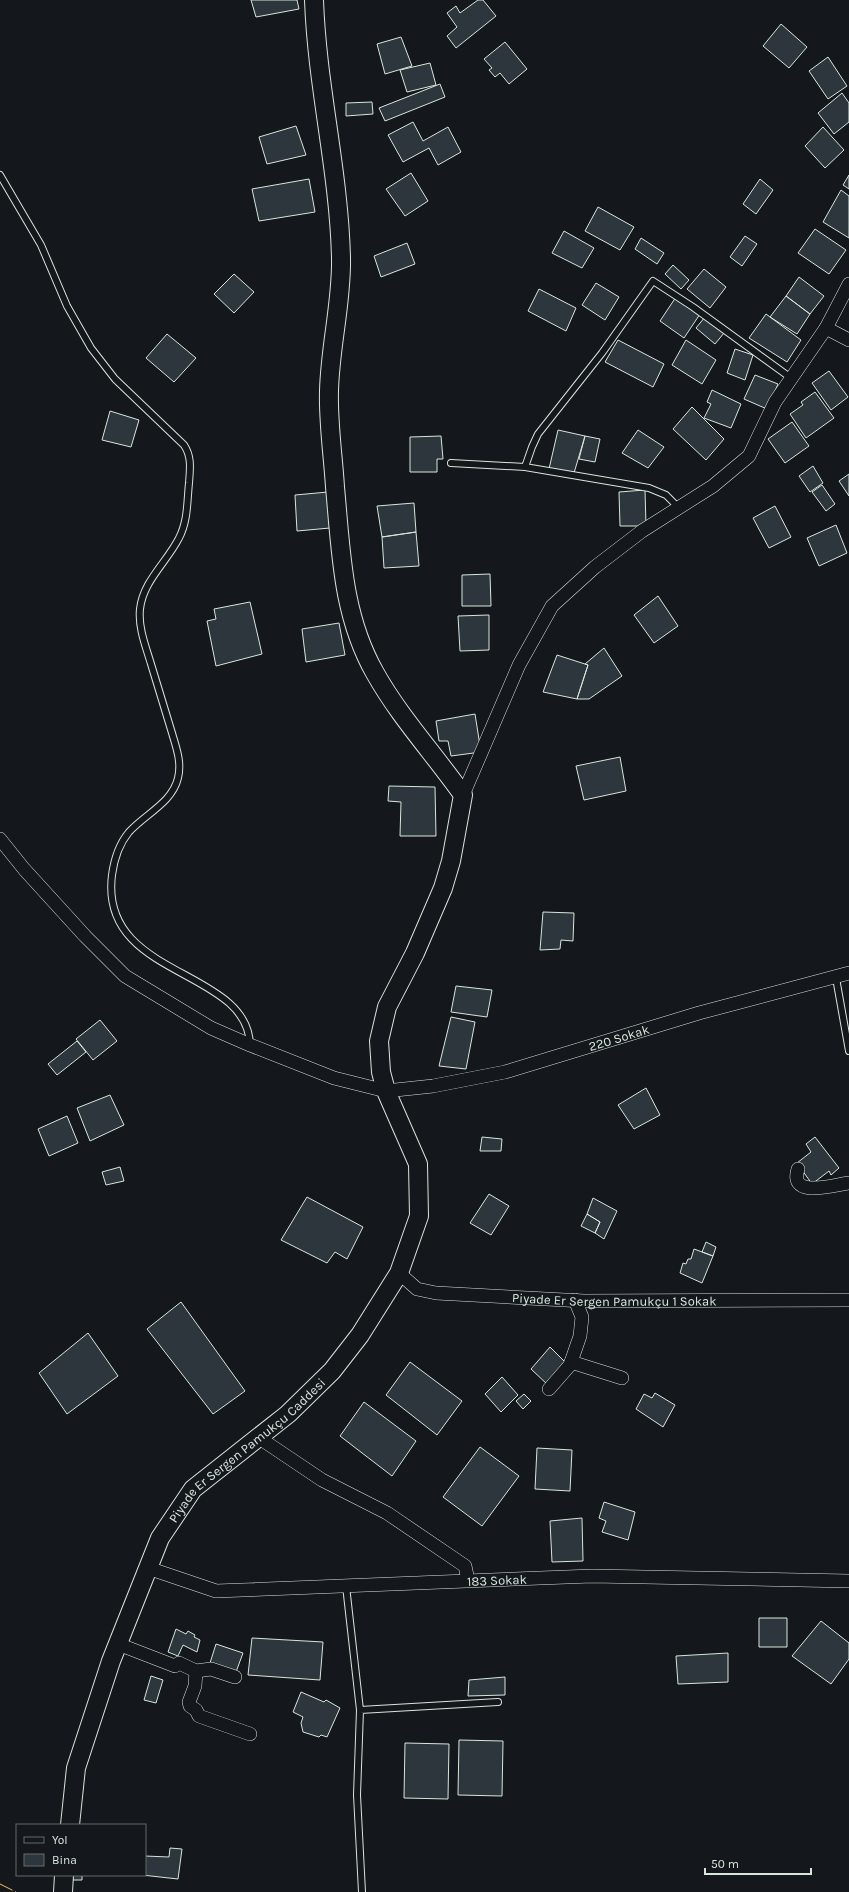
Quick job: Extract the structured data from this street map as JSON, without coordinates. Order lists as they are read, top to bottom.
{
  "streets": {
    "street": [
      "220 Sokak",
      "Piyade Er Sergen Pamukçu 1 Sokak",
      "Piyade Er Sergen Pamukçu Caddesi",
      "183 Sokak"
    ]
  },
  "crossings": [
    ["220 Sokak", "Piyade Er Sergen Pamukçu Caddesi"],
    ["Piyade Er Sergen Pamukçu 1 Sokak", "Piyade Er Sergen Pamukçu Caddesi"],
    ["Piyade Er Sergen Pamukçu Caddesi", "183 Sokak"]
  ],
  "legend": ["Yol", "Bina"],
  "scale_bar": "50 m"
}
